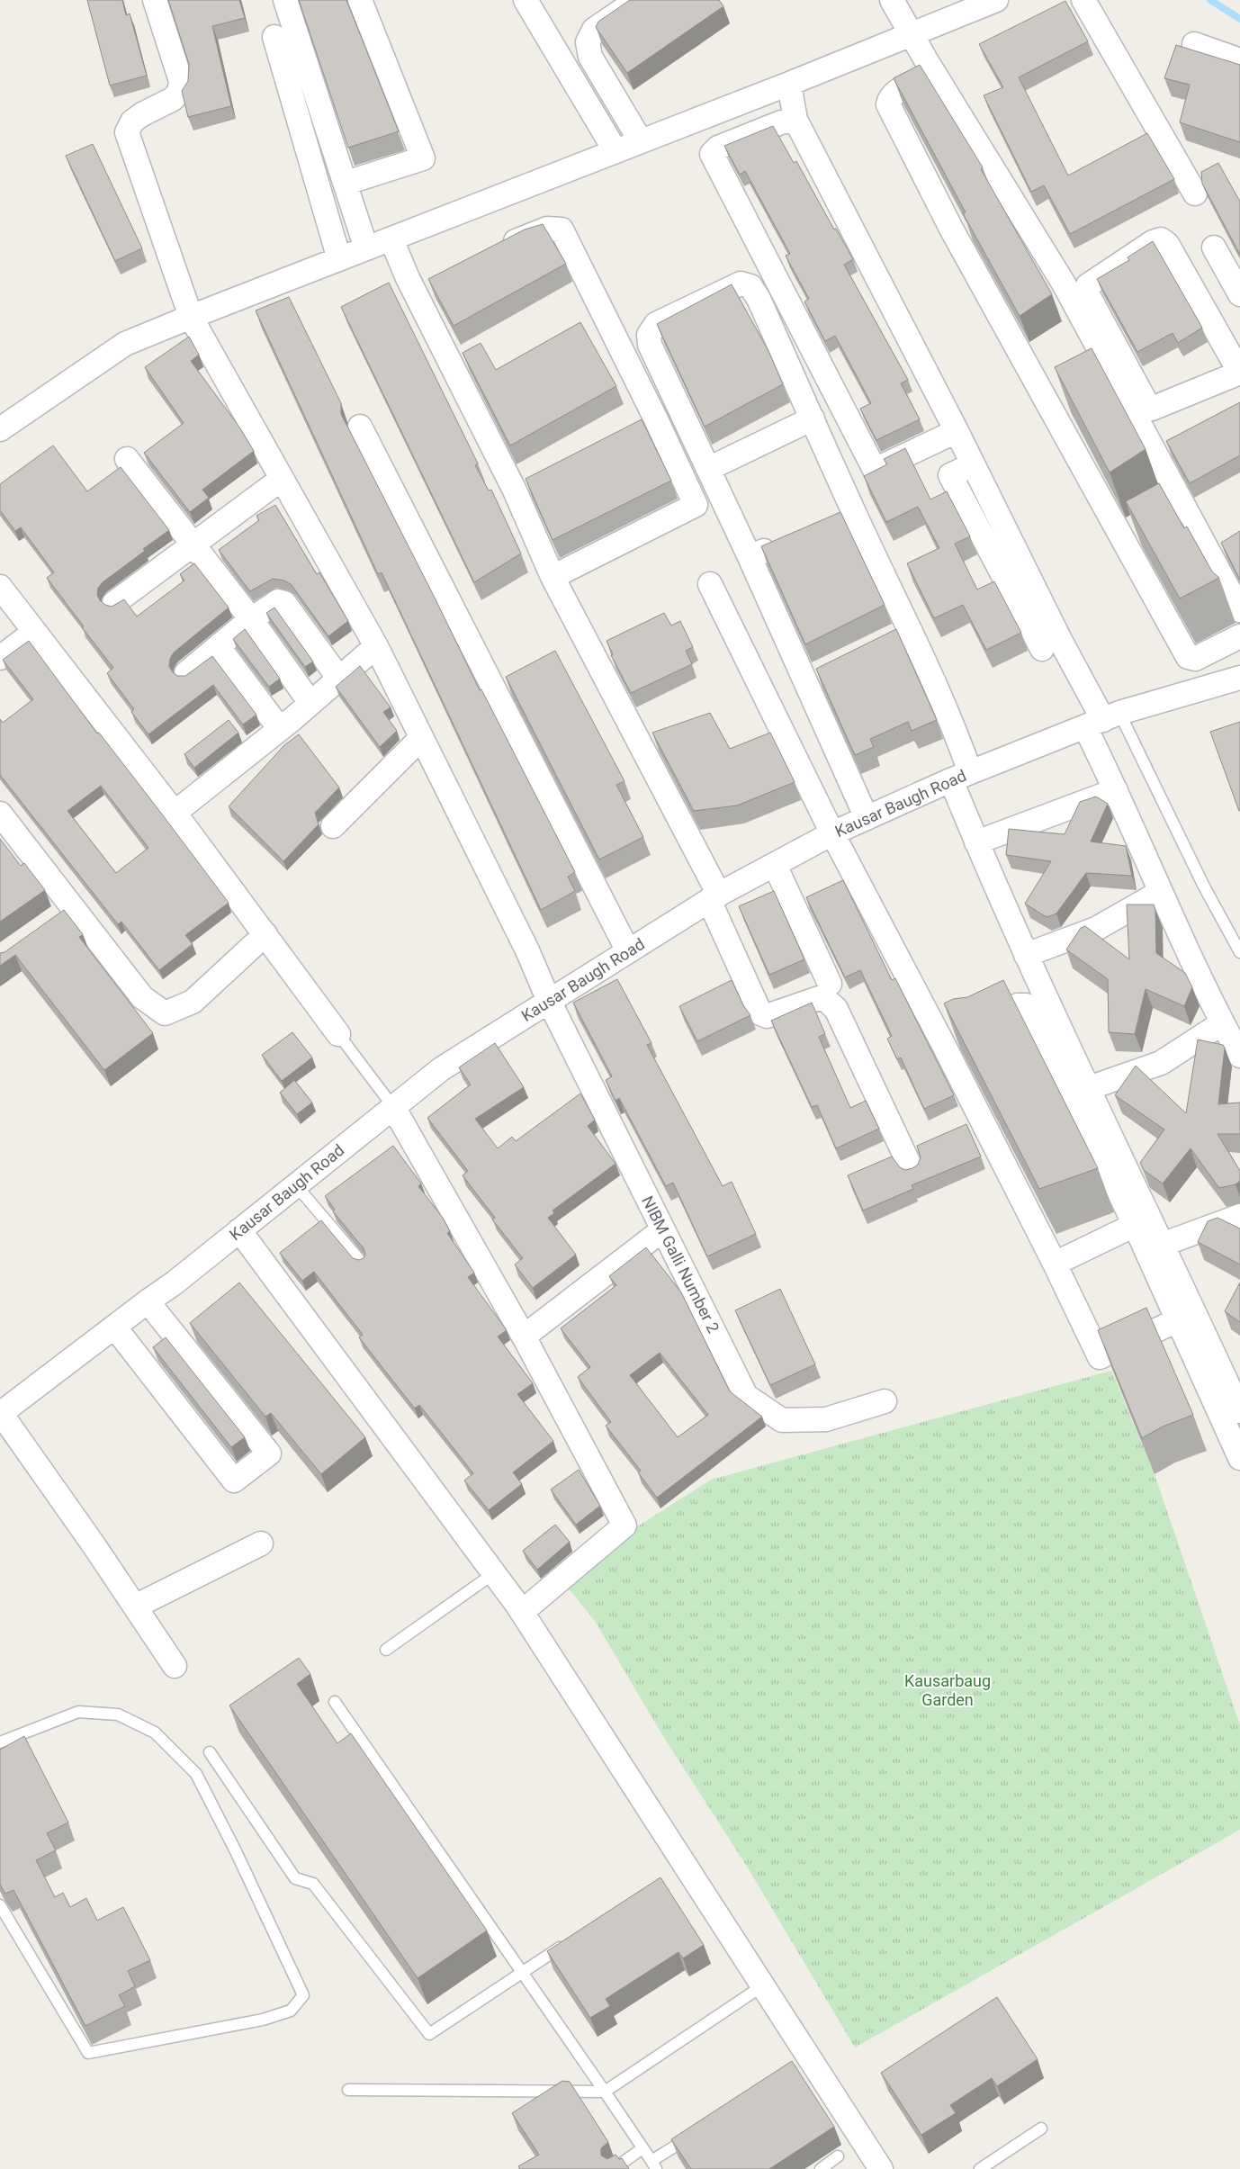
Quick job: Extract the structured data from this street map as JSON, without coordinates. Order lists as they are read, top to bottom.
{
  "streets": {
    "street": ["Kausar Baugh Road", "NIBM Galli Number 2"]
  },
  "crossings": [
    ["Kausar Baugh Road", "NIBM Galli Number 2"]
  ],
  "parks": ["Kausarbaug Garden"]
}
